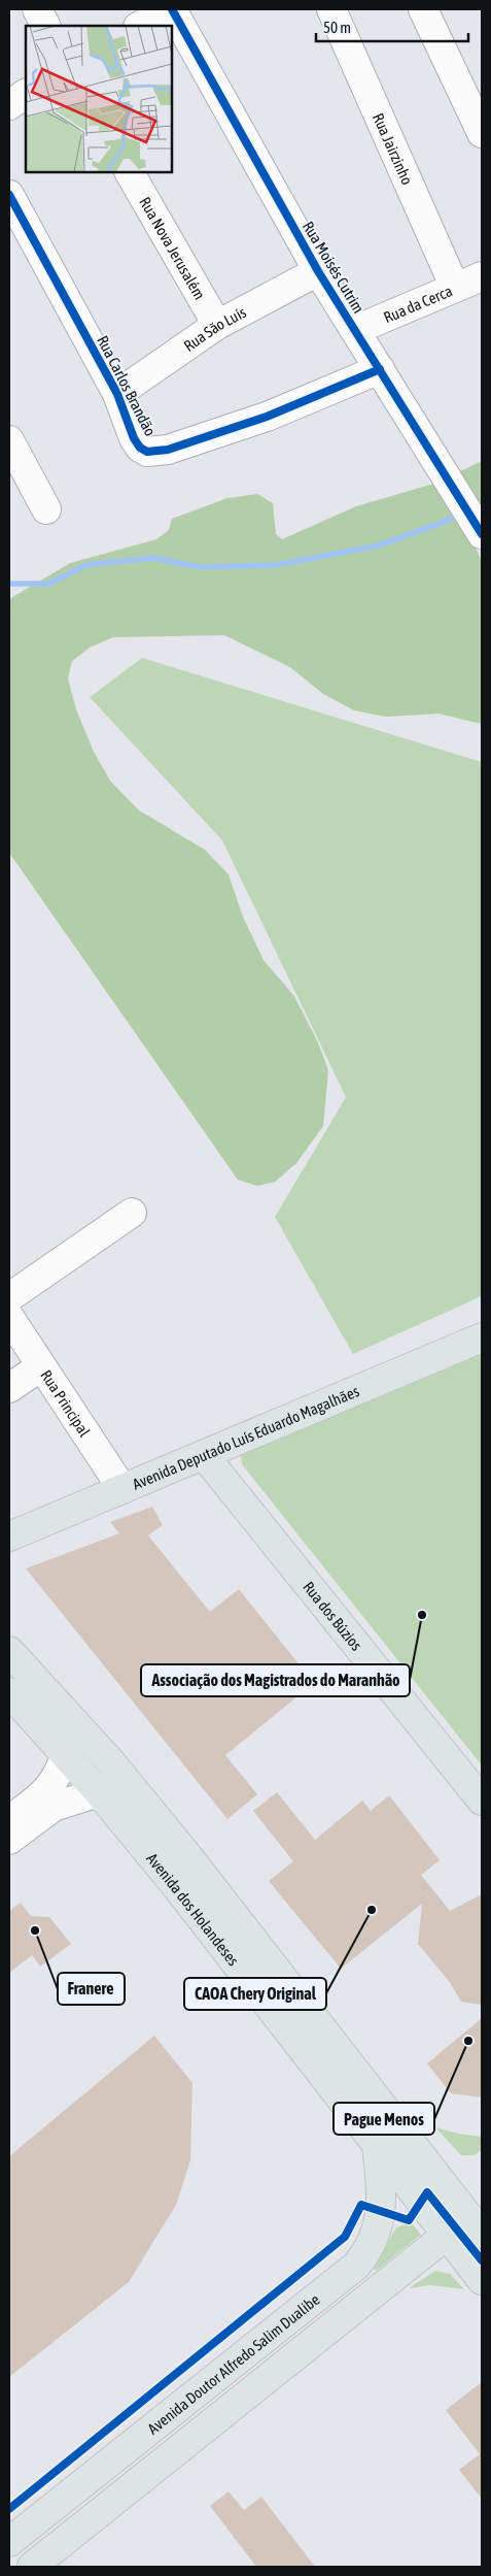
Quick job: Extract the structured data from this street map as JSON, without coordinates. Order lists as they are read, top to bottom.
{
  "streets": {
    "main road": [
      "Avenida Deputado Luís Eduardo Magalhães",
      "Rua dos Búzios",
      "Avenida dos Holandeses",
      "Avenida Doutor Alfredo Salim Dualibe"
    ],
    "street": [
      "Rua Jairzinho",
      "Rua Nova Jerusalém",
      "Rua Moisés Cutrim",
      "Rua da Cerca",
      "Rua São Luís",
      "Rua Carlos Brandão",
      "Rua Principal"
    ]
  },
  "crossings": [
    ["Rua Jairzinho", "Rua da Cerca"],
    ["Rua Nova Jerusalém", "Rua São Luís"],
    ["Rua Moisés Cutrim", "Rua da Cerca"],
    ["Rua Moisés Cutrim", "Rua São Luís"],
    ["Rua Moisés Cutrim", "Rua Carlos Brandão"],
    ["Rua São Luís", "Rua Carlos Brandão"],
    ["Rua Principal", "Avenida Deputado Luís Eduardo Magalhães"],
    ["Avenida Deputado Luís Eduardo Magalhães", "Rua dos Búzios"],
    ["Avenida dos Holandeses", "Avenida Doutor Alfredo Salim Dualibe"]
  ],
  "places": [
    "Associação dos Magistrados do Maranhão",
    "CAOA Chery Original",
    "Franere",
    "Pague Menos"
  ],
  "scale_bar": "50 m"
}
